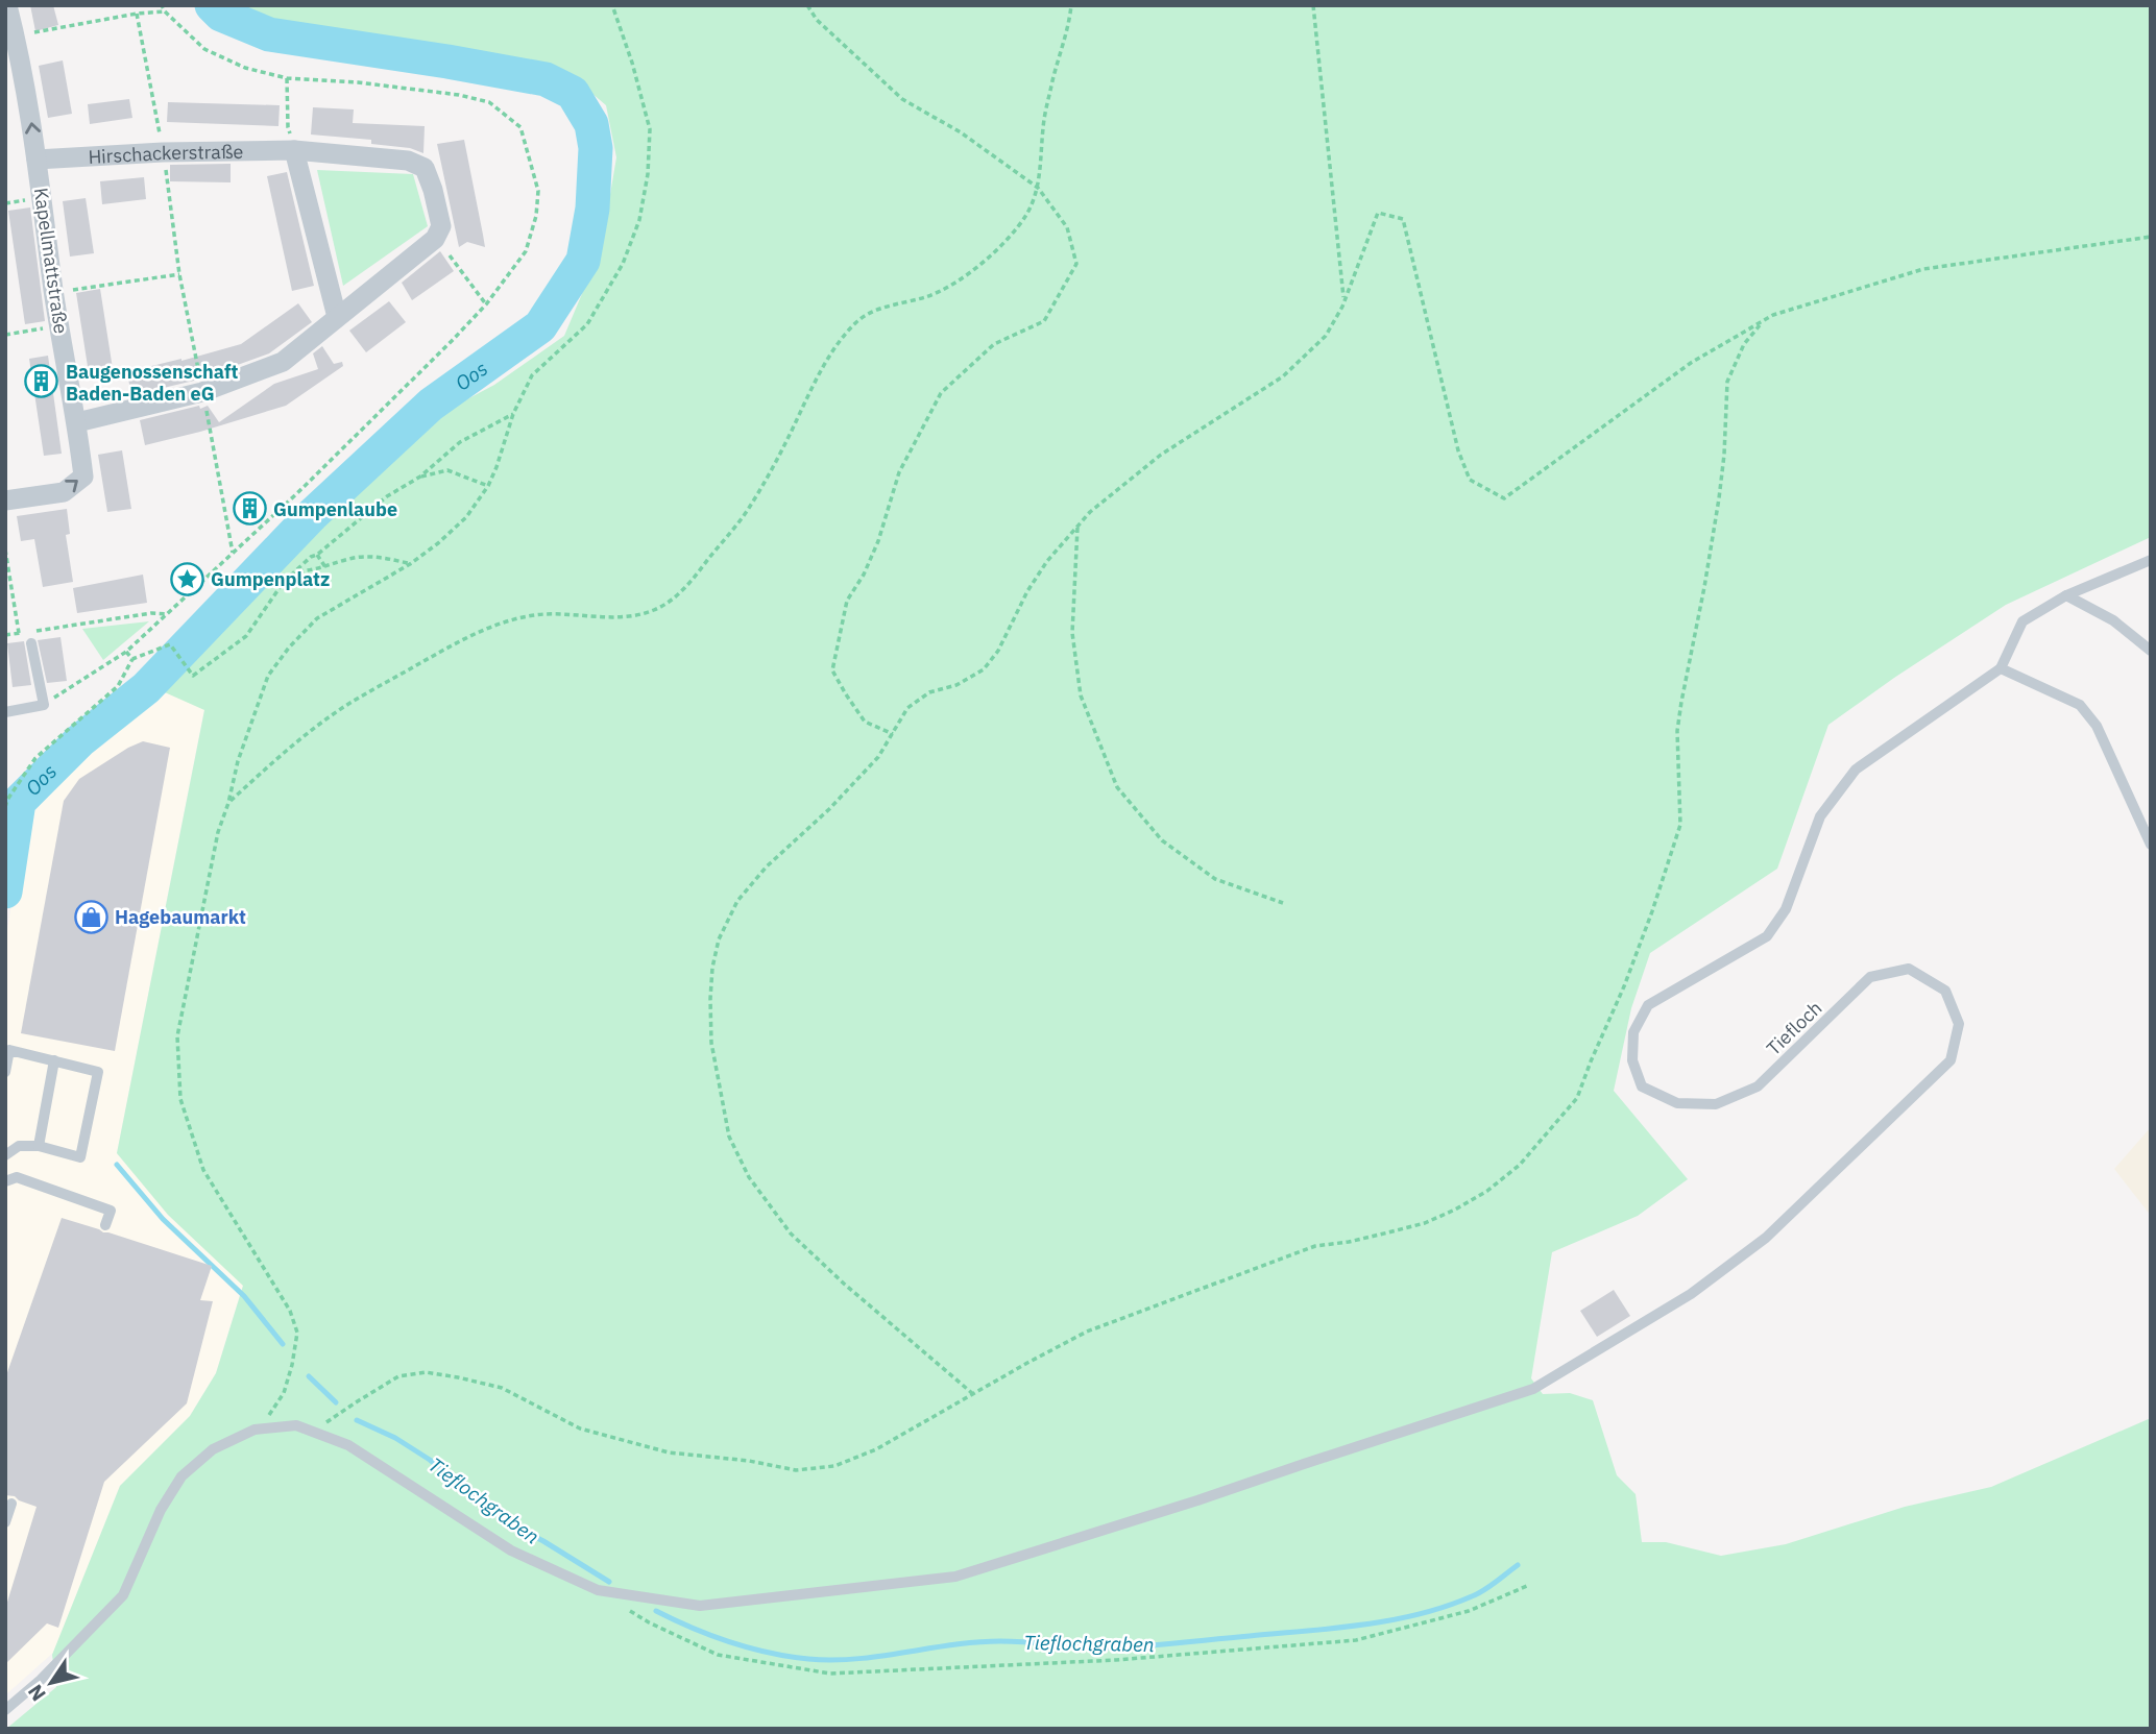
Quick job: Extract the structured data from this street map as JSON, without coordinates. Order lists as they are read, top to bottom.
{
  "streets": {
    "street": ["Hirschackerstraße", "Kapellmattstraße"],
    "lane": ["Tiefloch"]
  },
  "crossings": [
    ["Hirschackerstraße", "Kapellmattstraße"]
  ],
  "water": ["Oos", "Tieflochgraben"],
  "places": {
    "building": ["Baugenossenschaft Baden-Baden eG", "Gumpenlaube"],
    "place": ["Gumpenplatz"],
    "shop": ["Hagebaumarkt"]
  },
  "north": "bottom left"
}
